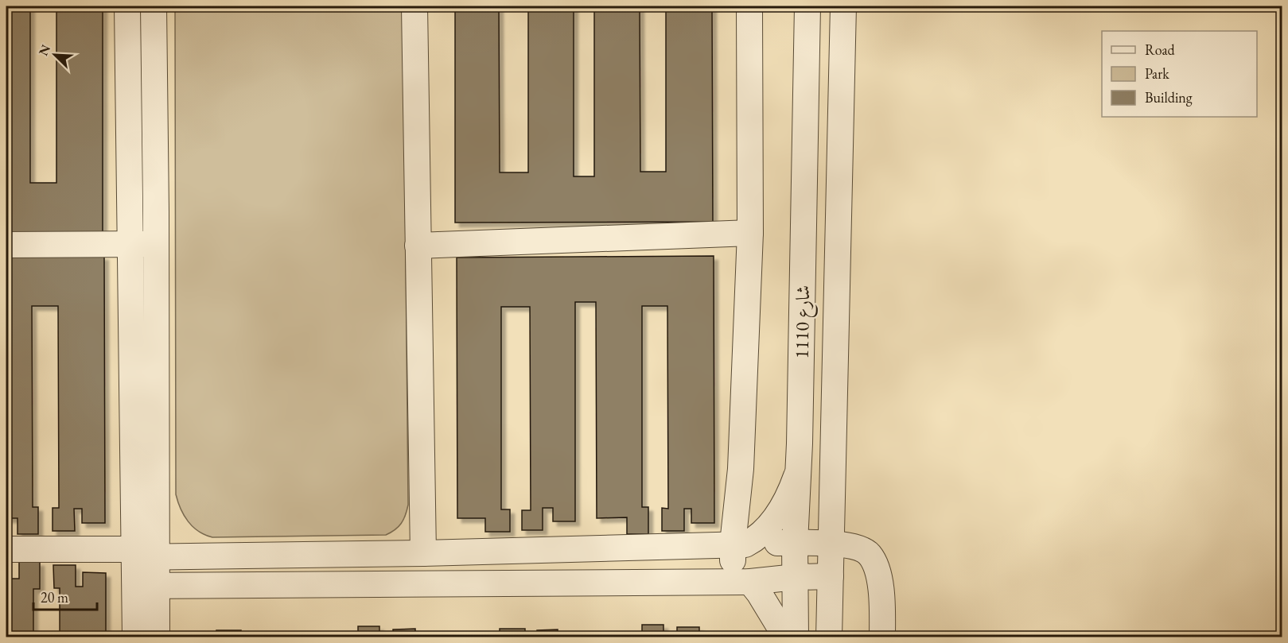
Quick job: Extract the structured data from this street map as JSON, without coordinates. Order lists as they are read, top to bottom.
{
  "streets": {
    "street": ["شارع 1110"]
  },
  "legend": ["Road", "Park", "Building"],
  "scale_bar": "20 m",
  "north": "top left"
}
